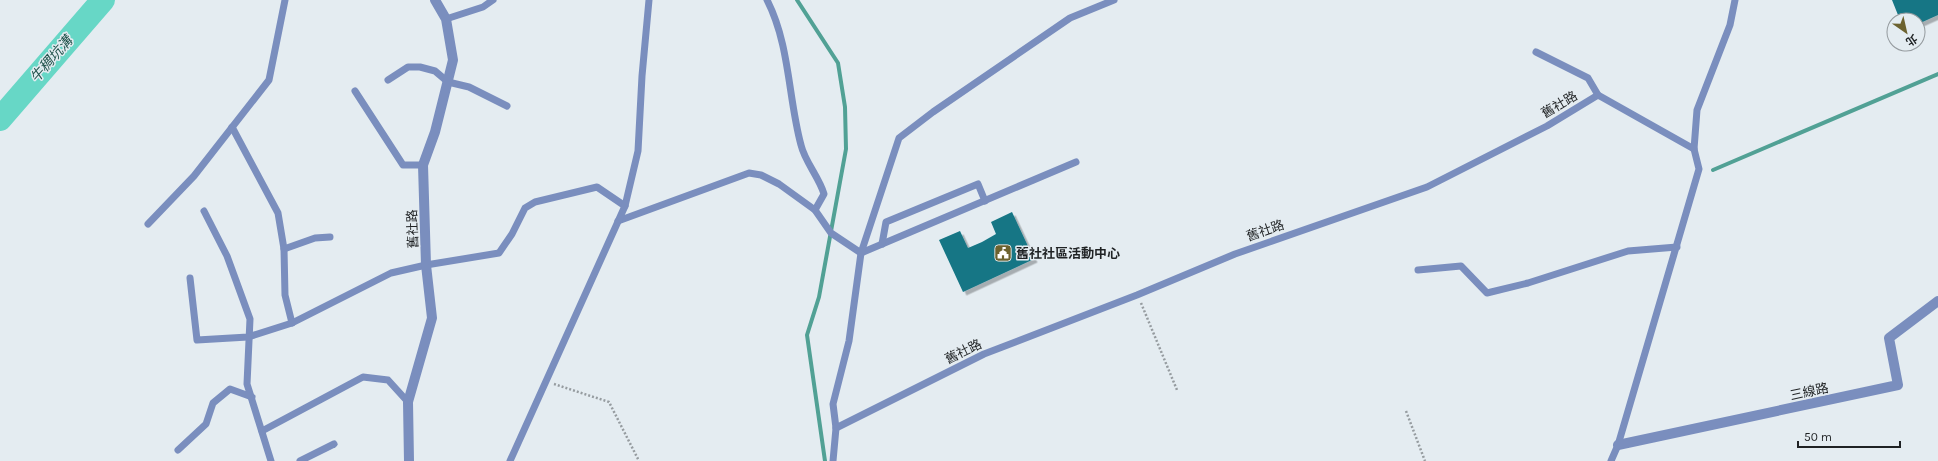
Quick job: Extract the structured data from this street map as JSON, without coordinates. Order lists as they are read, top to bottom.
{
  "streets": {
    "street": ["舊社路", "三線路"]
  },
  "water": ["牛稠坑溝"],
  "places": {
    "public building": ["舊社社區活動中心"]
  },
  "scale_bar": "50 m",
  "north": "bottom right"
}
